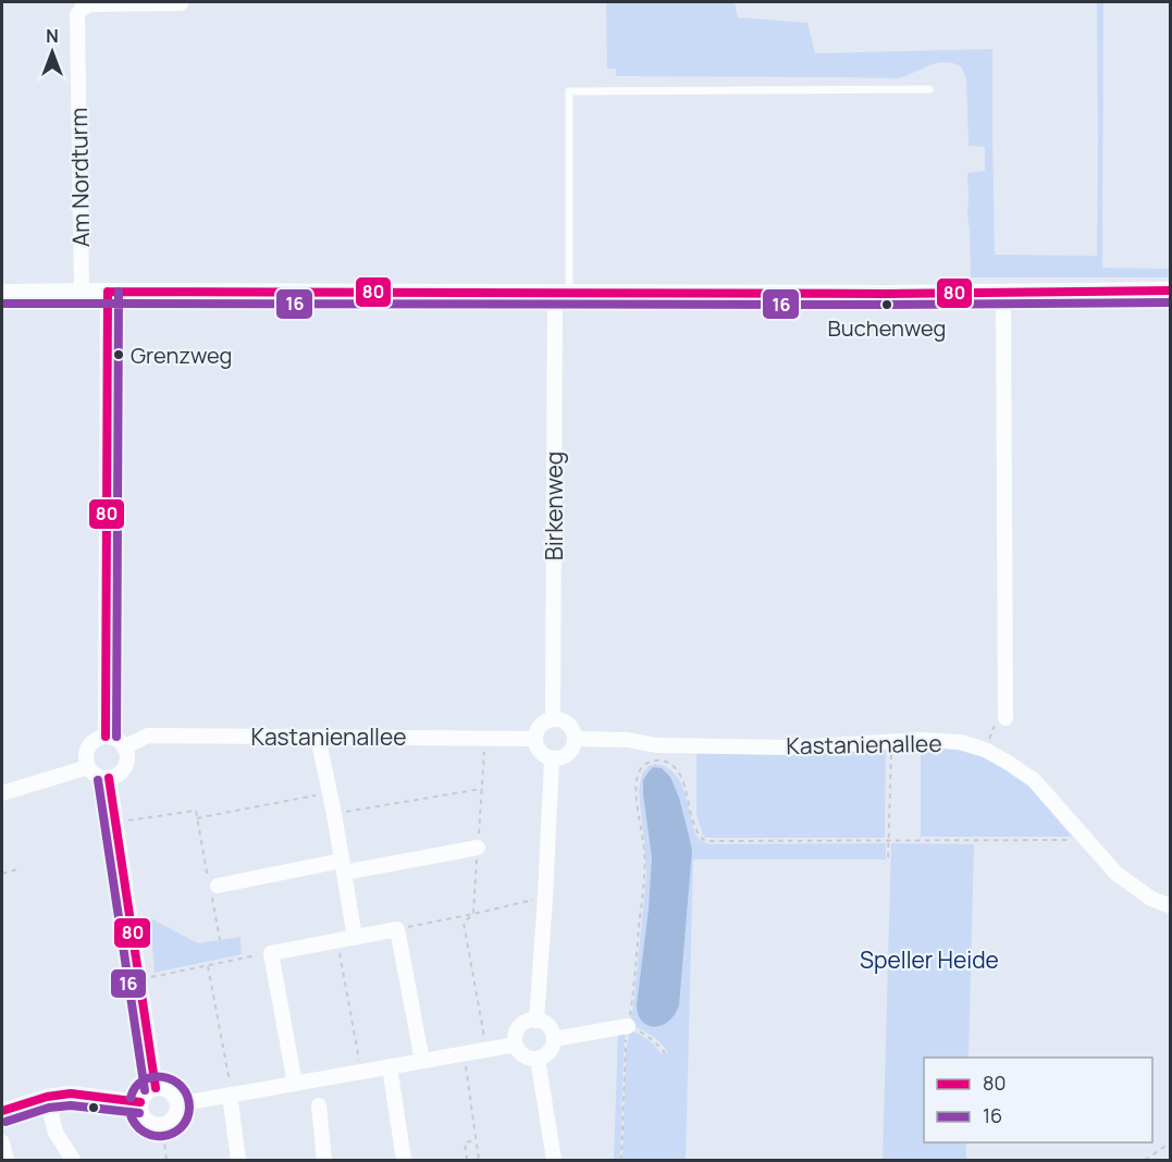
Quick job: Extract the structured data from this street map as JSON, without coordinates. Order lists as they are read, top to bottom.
{
  "streets": {
    "street": ["Am Nordturm", "Birkenweg", "Kastanienallee"]
  },
  "crossings": [
    ["Birkenweg", "Kastanienallee"]
  ],
  "parks": ["Speller Heide"],
  "places": ["Buchenweg", "Grenzweg"],
  "lines": ["transit line 80", "transit line 16"],
  "legend": ["80", "16"],
  "north": "top"
}
